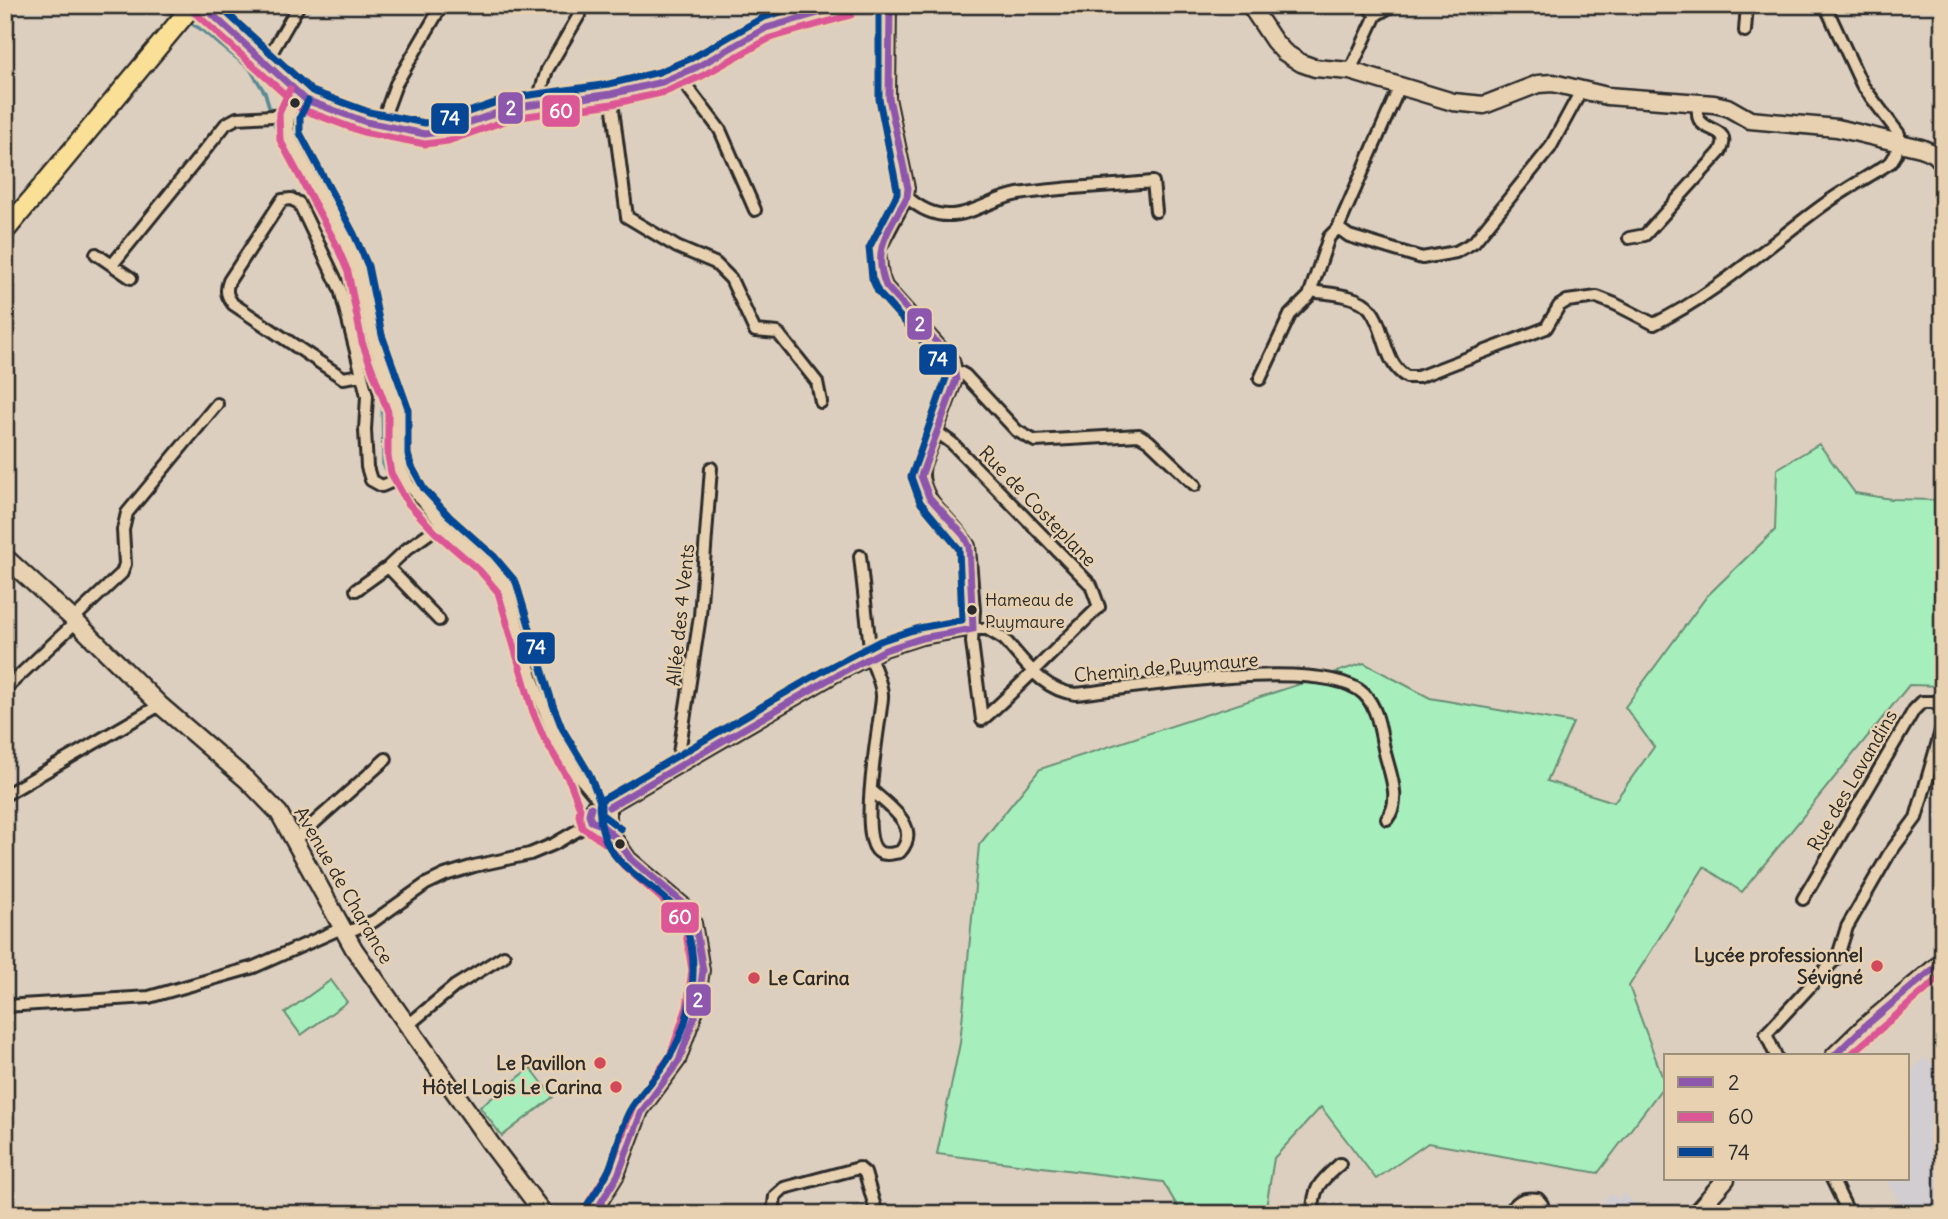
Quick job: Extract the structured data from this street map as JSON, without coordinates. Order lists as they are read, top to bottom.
{
  "streets": {
    "street": [
      "Rue de Costeplane",
      "Allée des 4 Vents",
      "Chemin de Puymaure",
      "Rue des Lavandins",
      "Avenue de Charance"
    ]
  },
  "crossings": [
    ["Rue de Costeplane", "Chemin de Puymaure"]
  ],
  "places": [
    "Hameau de Puymaure",
    "Lycée professionnel Sévigné",
    "Le Carina",
    "Le Pavillon",
    "Hôtel Logis Le Carina"
  ],
  "lines": ["transit line 2", "transit line 74", "transit line 60"],
  "legend": ["2", "60", "74"]
}
